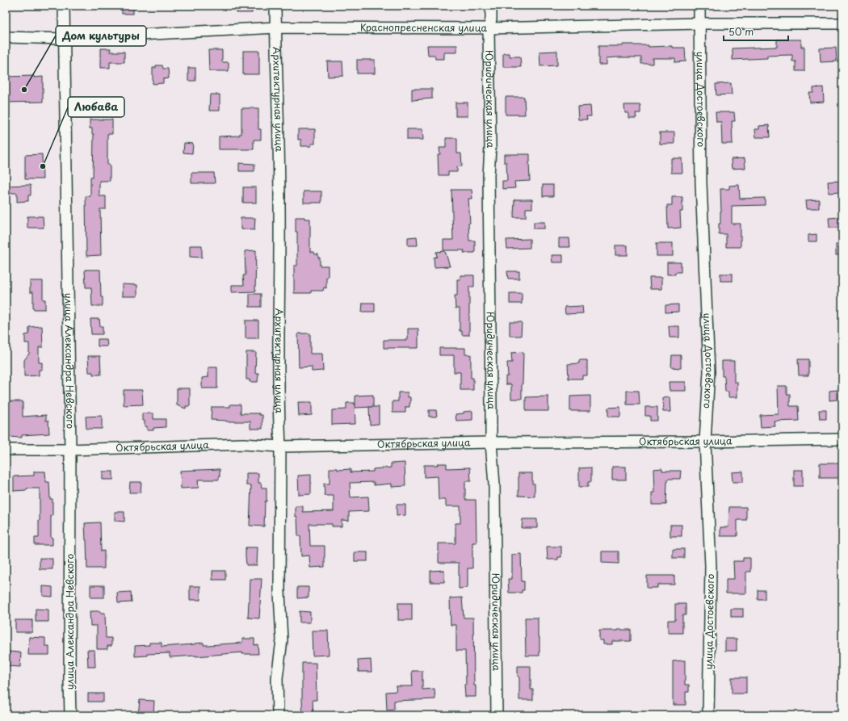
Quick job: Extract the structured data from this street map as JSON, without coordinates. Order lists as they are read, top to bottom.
{
  "streets": {
    "street": [
      "Краснопресненская улица",
      "Юридическая улица",
      "Архитектурная улица",
      "улица Достоевского",
      "улица Александра Невского",
      "Октябрьская улица"
    ]
  },
  "crossings": [
    ["Краснопресненская улица", "Юридическая улица"],
    ["Краснопресненская улица", "Архитектурная улица"],
    ["Краснопресненская улица", "улица Достоевского"],
    ["Краснопресненская улица", "улица Александра Невского"],
    ["Юридическая улица", "Октябрьская улица"],
    ["Архитектурная улица", "Октябрьская улица"],
    ["улица Достоевского", "Октябрьская улица"],
    ["улица Александра Невского", "Октябрьская улица"]
  ],
  "places": ["Дом культуры", "Любава"],
  "scale_bar": "50 m"
}
